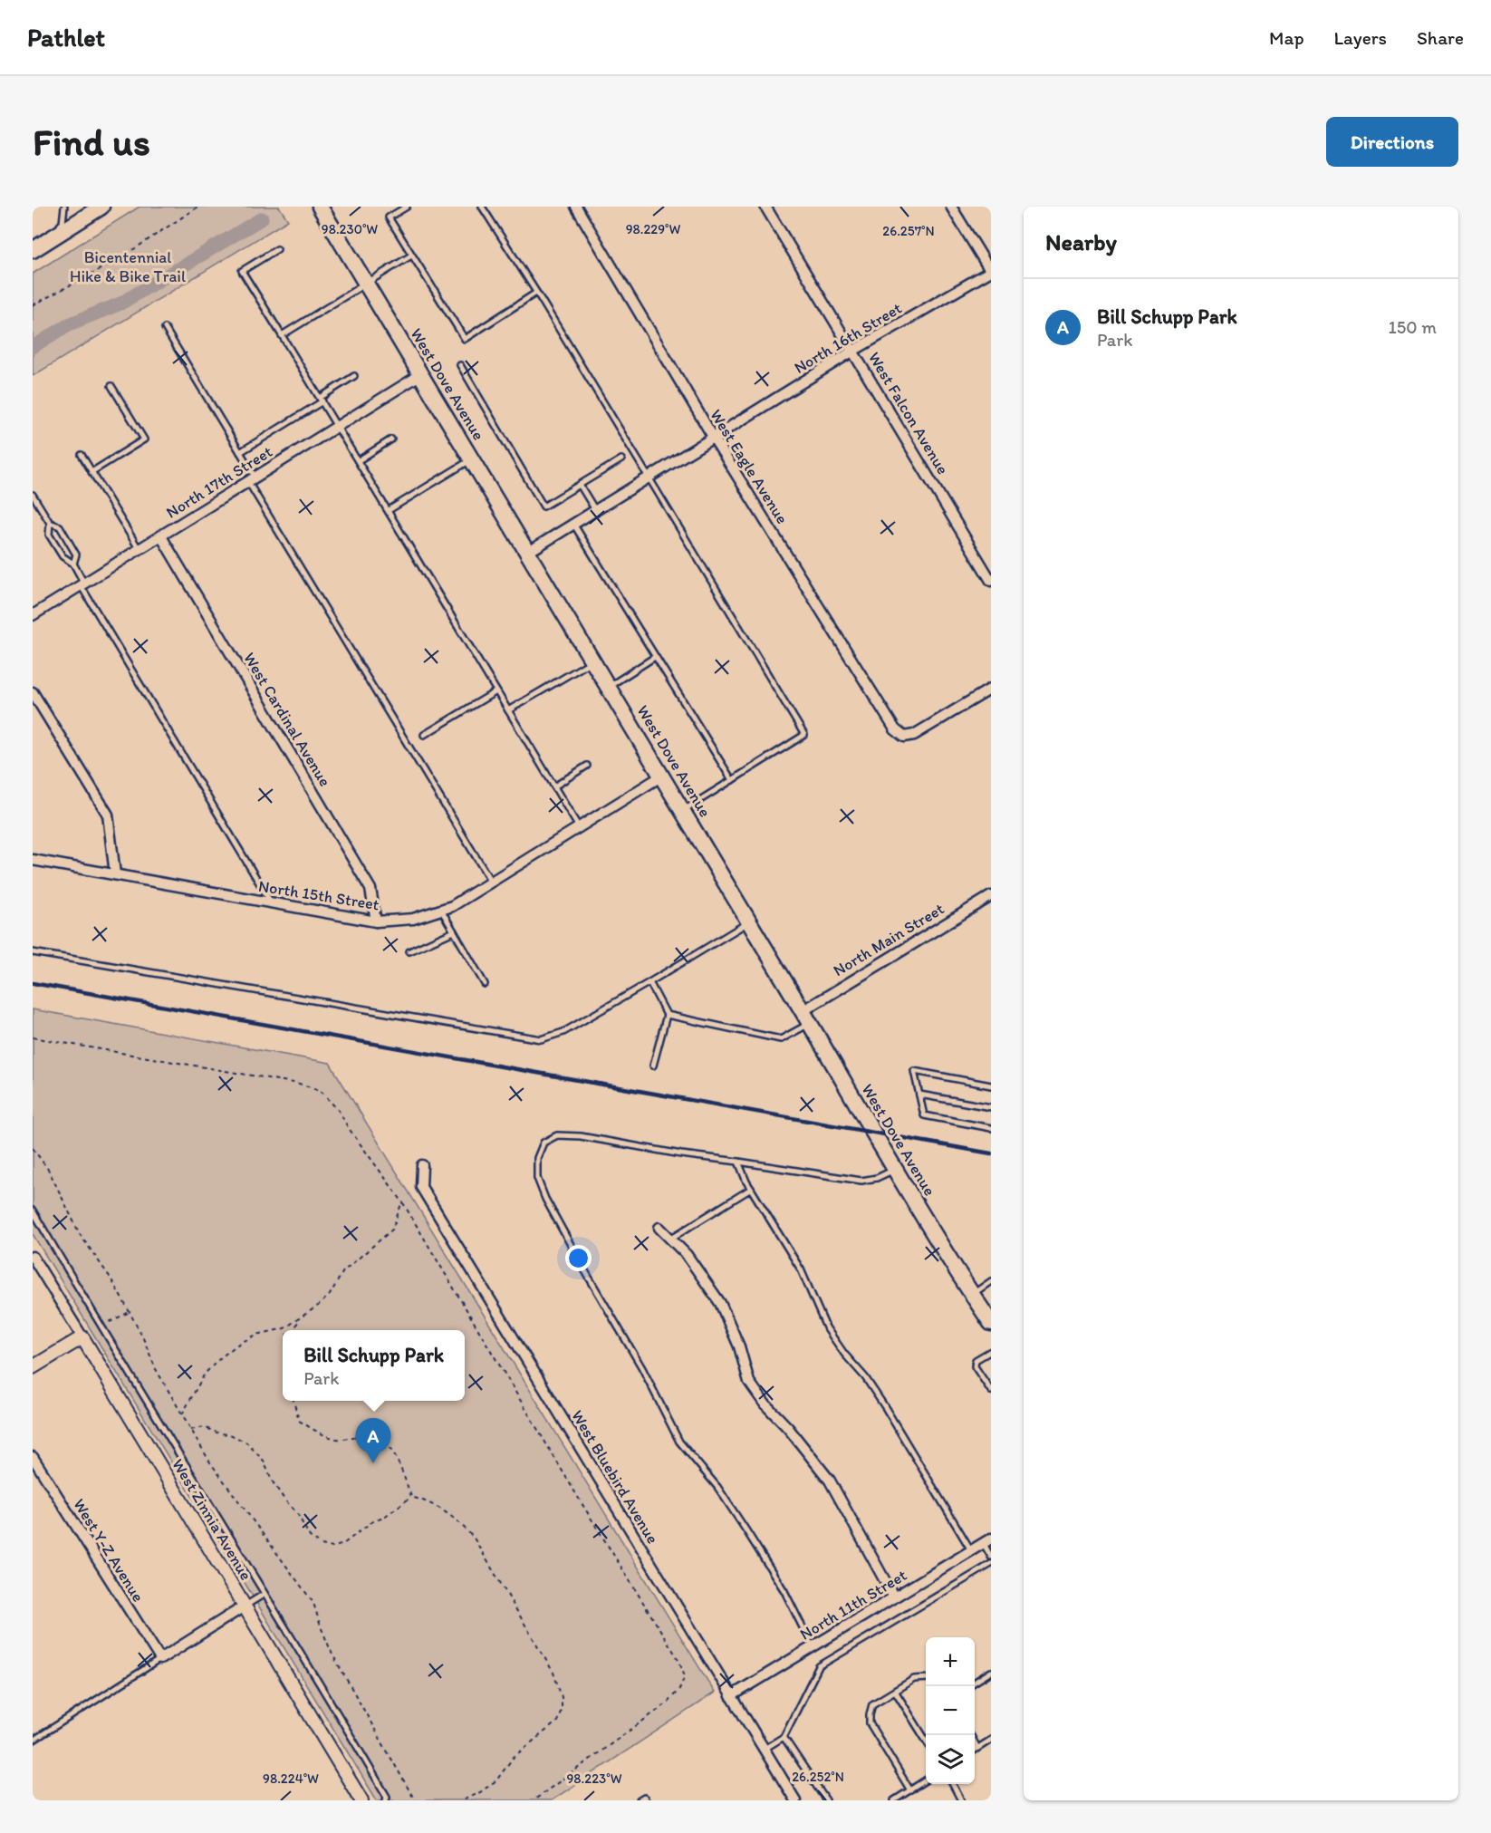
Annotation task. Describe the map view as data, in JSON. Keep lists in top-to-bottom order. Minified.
{"streets":{"main road":["West Dove Avenue"],"street":["North 16th Street","West Falcon Avenue","West Eagle Avenue","North 17th Street","West Cardinal Avenue","North 15th Street","North Main Street","West Bluebird Avenue","West Zinnia Avenue","West Y-Z Avenue","North 11th Street"]},"crossings":[["North 16th Street","West Dove Avenue"],["North 16th Street","West Falcon Avenue"],["North 16th Street","West Eagle Avenue"],["West Dove Avenue","North 17th Street"],["West Dove Avenue","North 15th Street"],["West Dove Avenue","North Main Street"],["North 17th Street","West Cardinal Avenue"],["West Cardinal Avenue","North 15th Street"],["West Bluebird Avenue","North 11th Street"]],"parks":["Bicentennial Hike & Bike Trail"],"page":{"header":"Pathlet","nav":["Map","Layers","Share"],"buttons":"Directions","title":"Find us","heading":"Nearby","list":[{"mark":"A","name":"Bill Schupp Park","note":"Park","value":"150 m"}],"popup":["Bill Schupp Park","Park"],"pins":"A","map_buttons":["+","−"]},"coordinates":["98.230°W","98.229°W","26.257°N","26.252°N","98.224°W","98.223°W"]}
